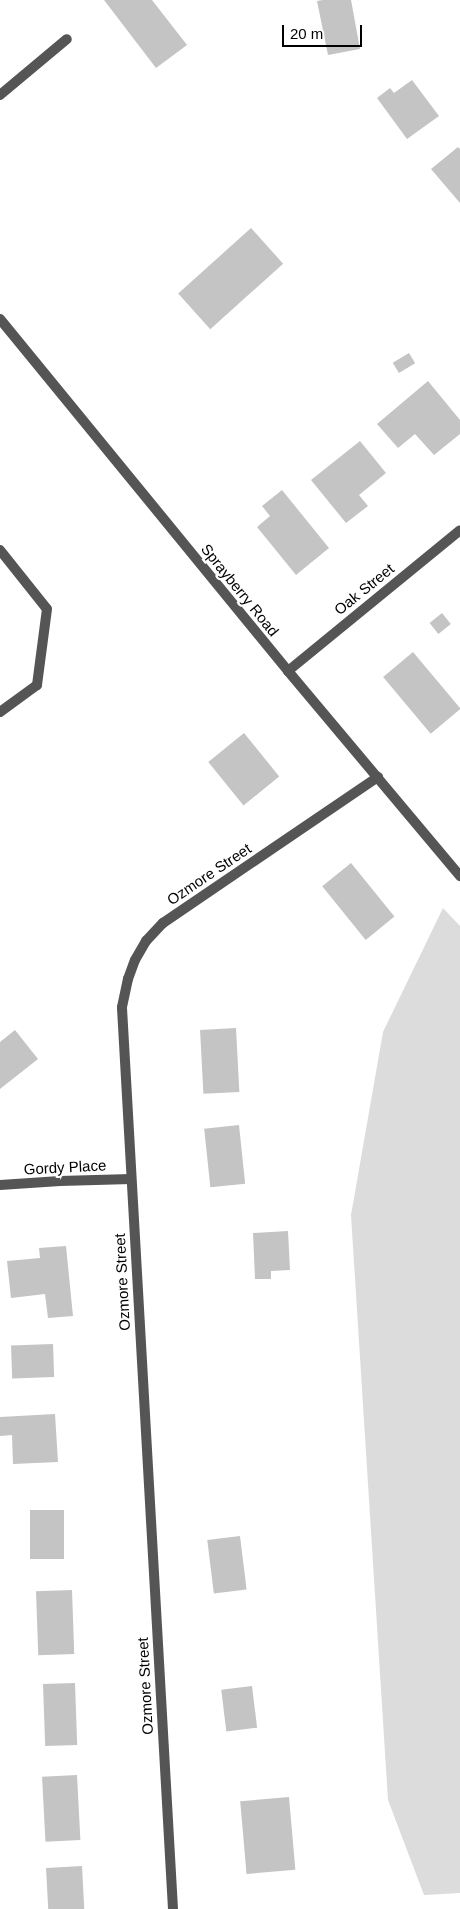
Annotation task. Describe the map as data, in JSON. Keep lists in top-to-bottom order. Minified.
{"streets":{"street":["Oak Street","Sprayberry Road","Ozmore Street","Gordy Place"]},"crossings":[["Oak Street","Sprayberry Road"],["Sprayberry Road","Ozmore Street"],["Ozmore Street","Gordy Place"]],"scale_bar":"20 m"}
